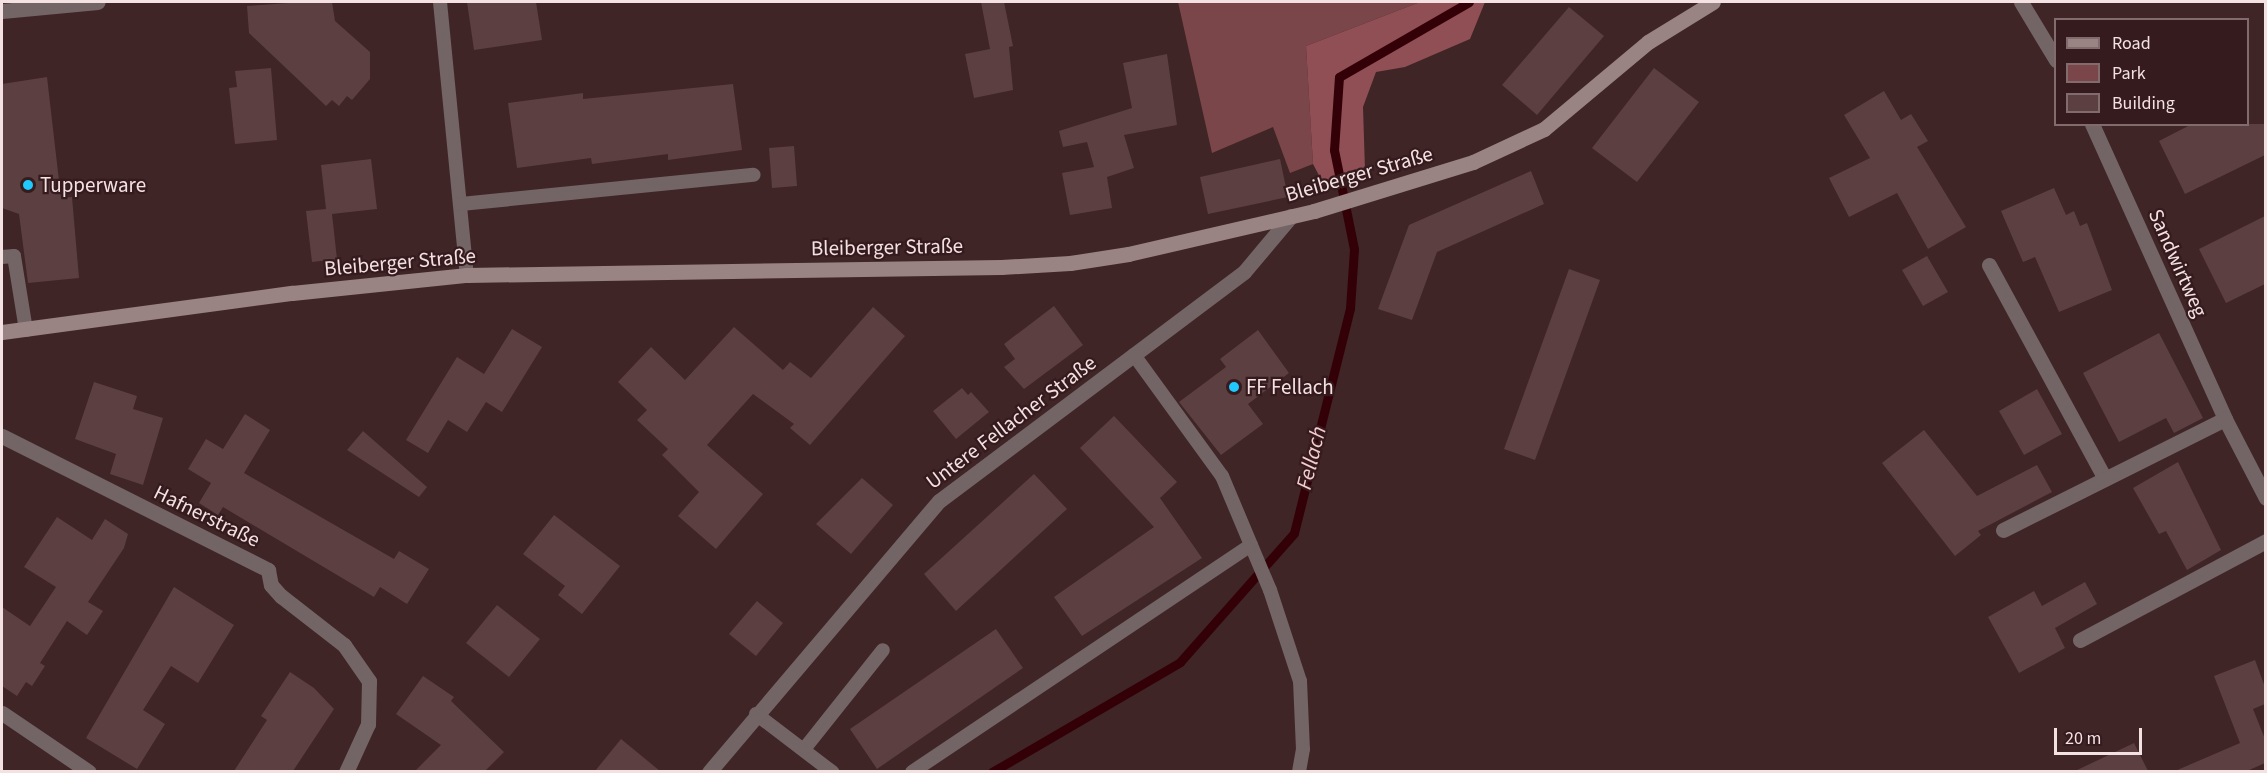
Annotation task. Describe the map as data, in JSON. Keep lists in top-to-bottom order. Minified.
{"streets":{"main road":["Bleiberger Straße"],"street":["Sandwirtweg","Untere Fellacher Straße","Hafnerstraße"]},"crossings":[["Bleiberger Straße","Untere Fellacher Straße"]],"water":["Fellach"],"places":["Tupperware","FF Fellach"],"legend":["Road","Park","Building"],"scale_bar":"20 m"}
